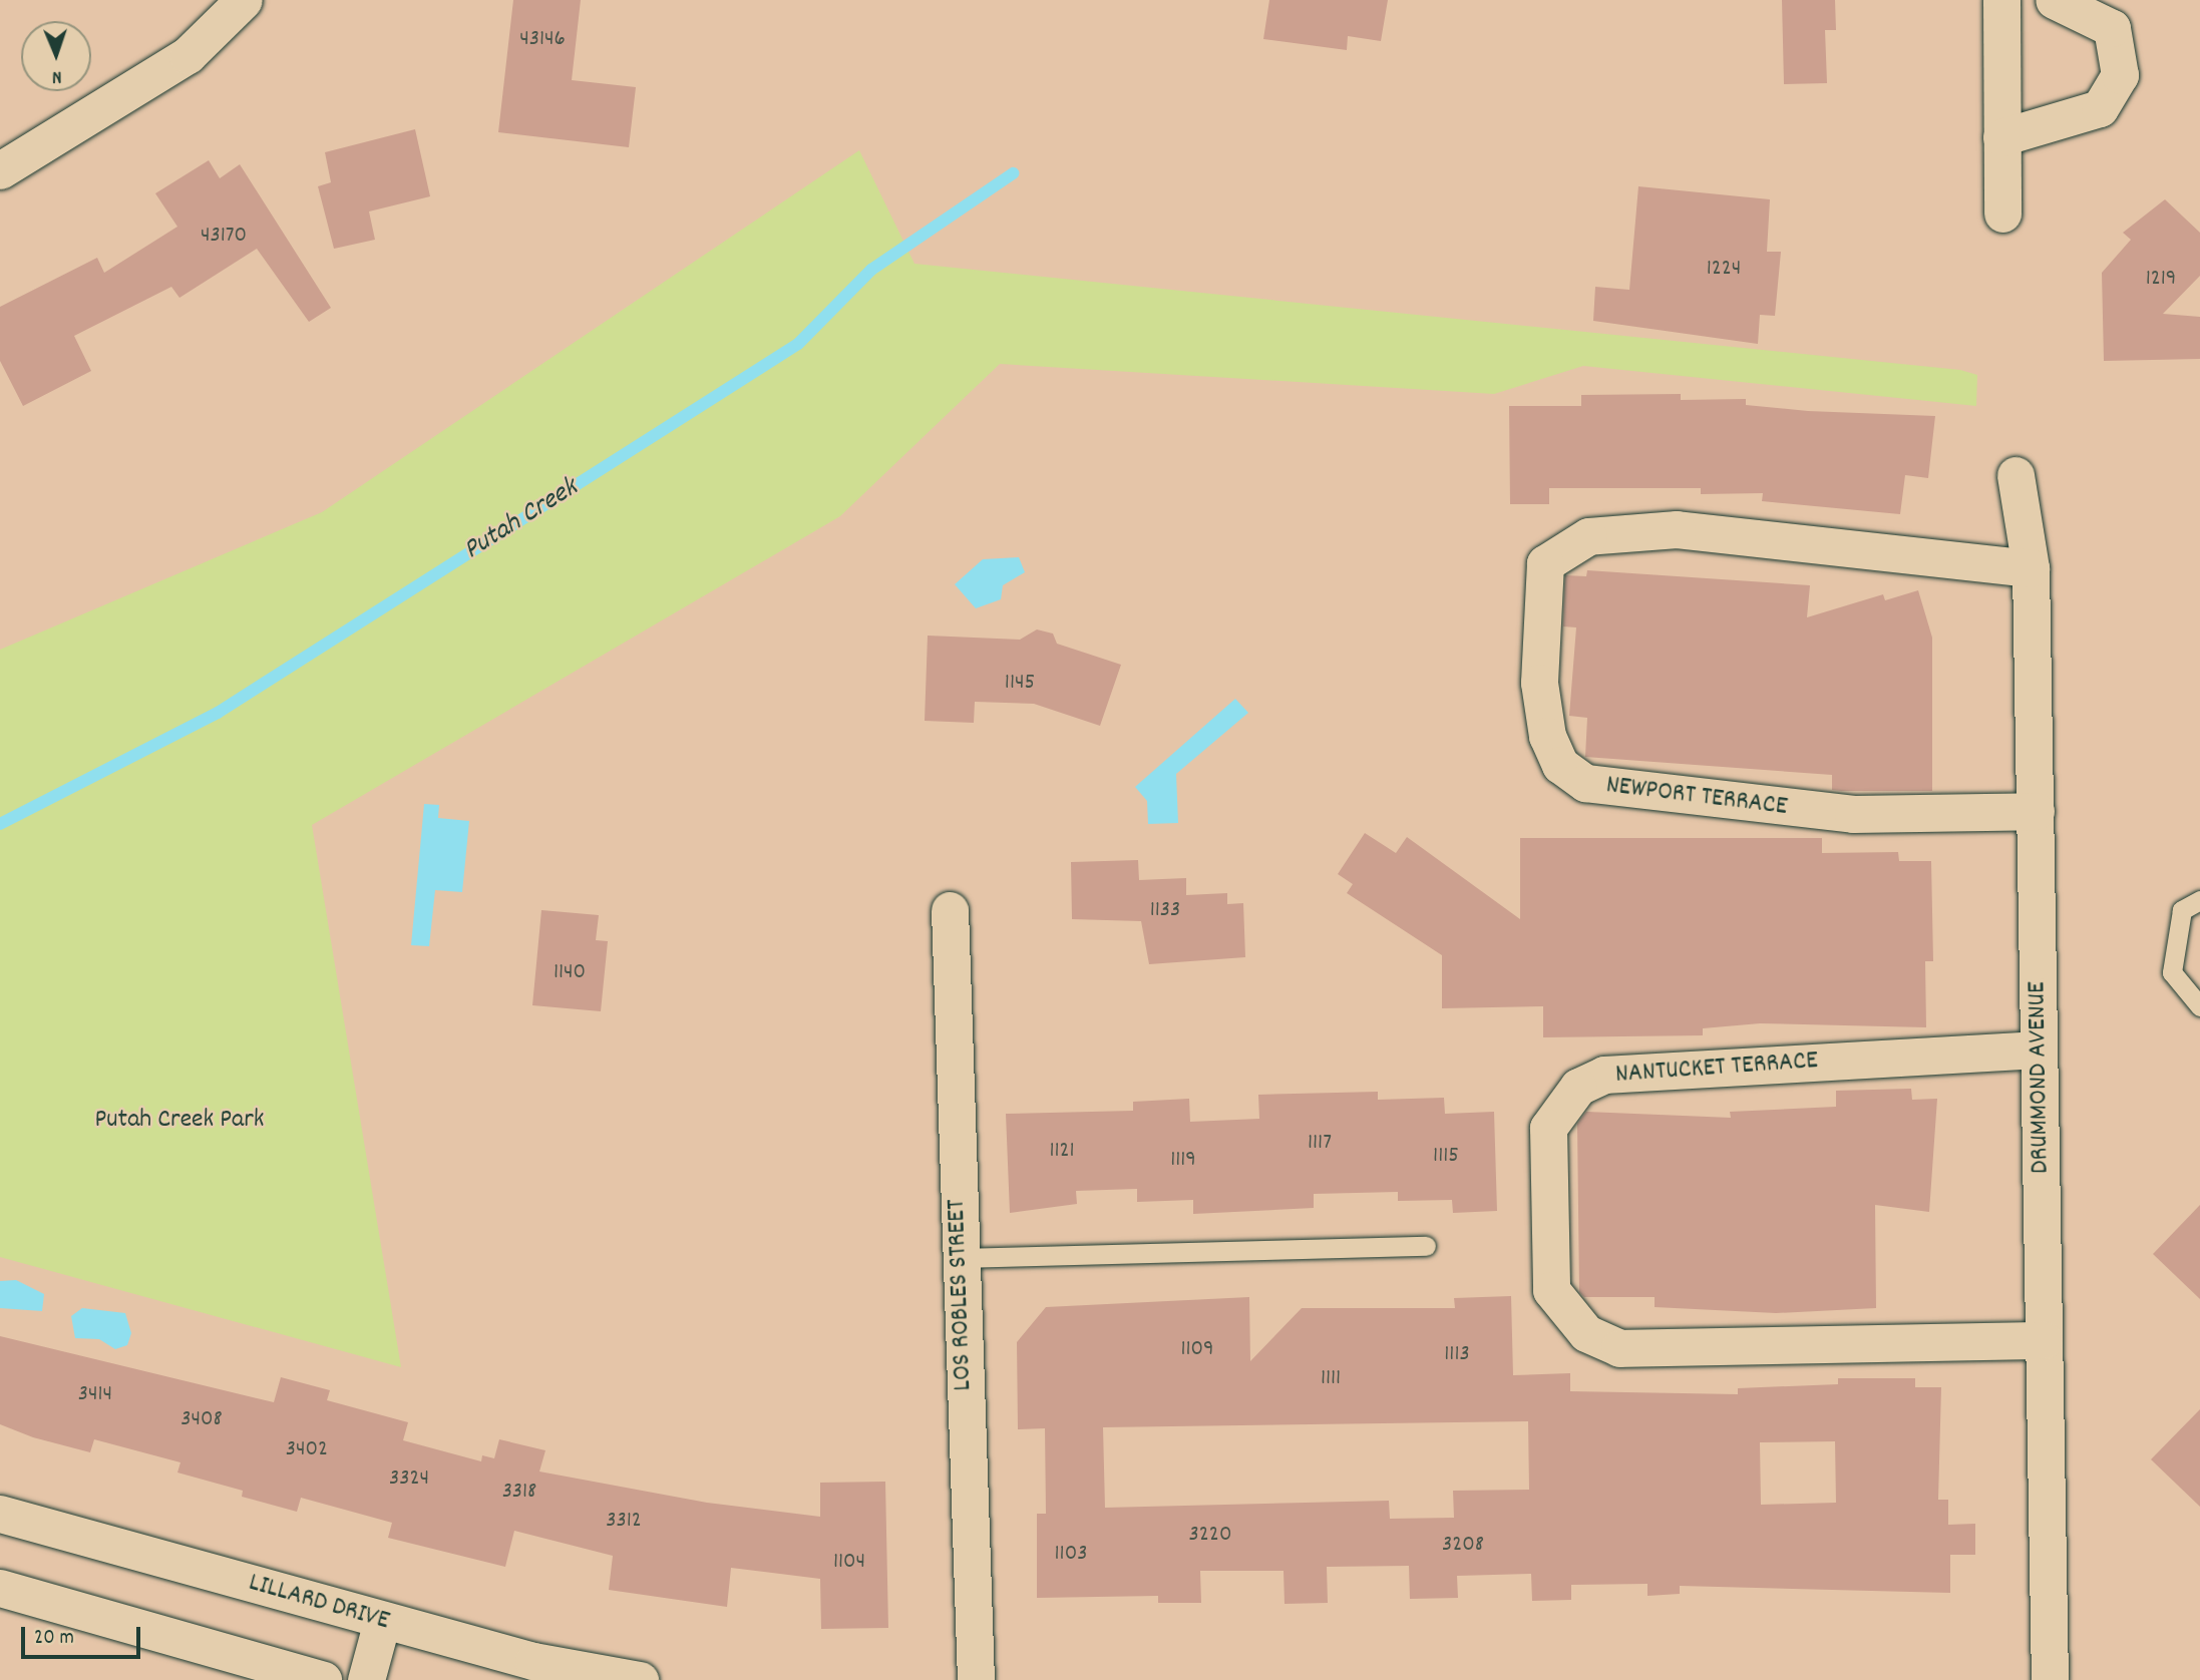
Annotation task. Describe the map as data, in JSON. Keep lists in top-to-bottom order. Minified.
{"streets":{"street":["NEWPORT TERRACE","NANTUCKET TERRACE","DRUMMOND AVENUE","LOS ROBLES STREET","LILLARD DRIVE"]},"crossings":[["NEWPORT TERRACE","DRUMMOND AVENUE"],["NANTUCKET TERRACE","DRUMMOND AVENUE"]],"water":["Putah Creek"],"parks":["Putah Creek Park"],"house_numbers":["43146","43170","1224","1219","1145","1133","1140","1117","1121","1115","1119","1109","1113","1111","3414","3408","3402","3324","3318","3312","3220","3208","1103","1104"],"scale_bar":"20 m","north":"bottom"}
